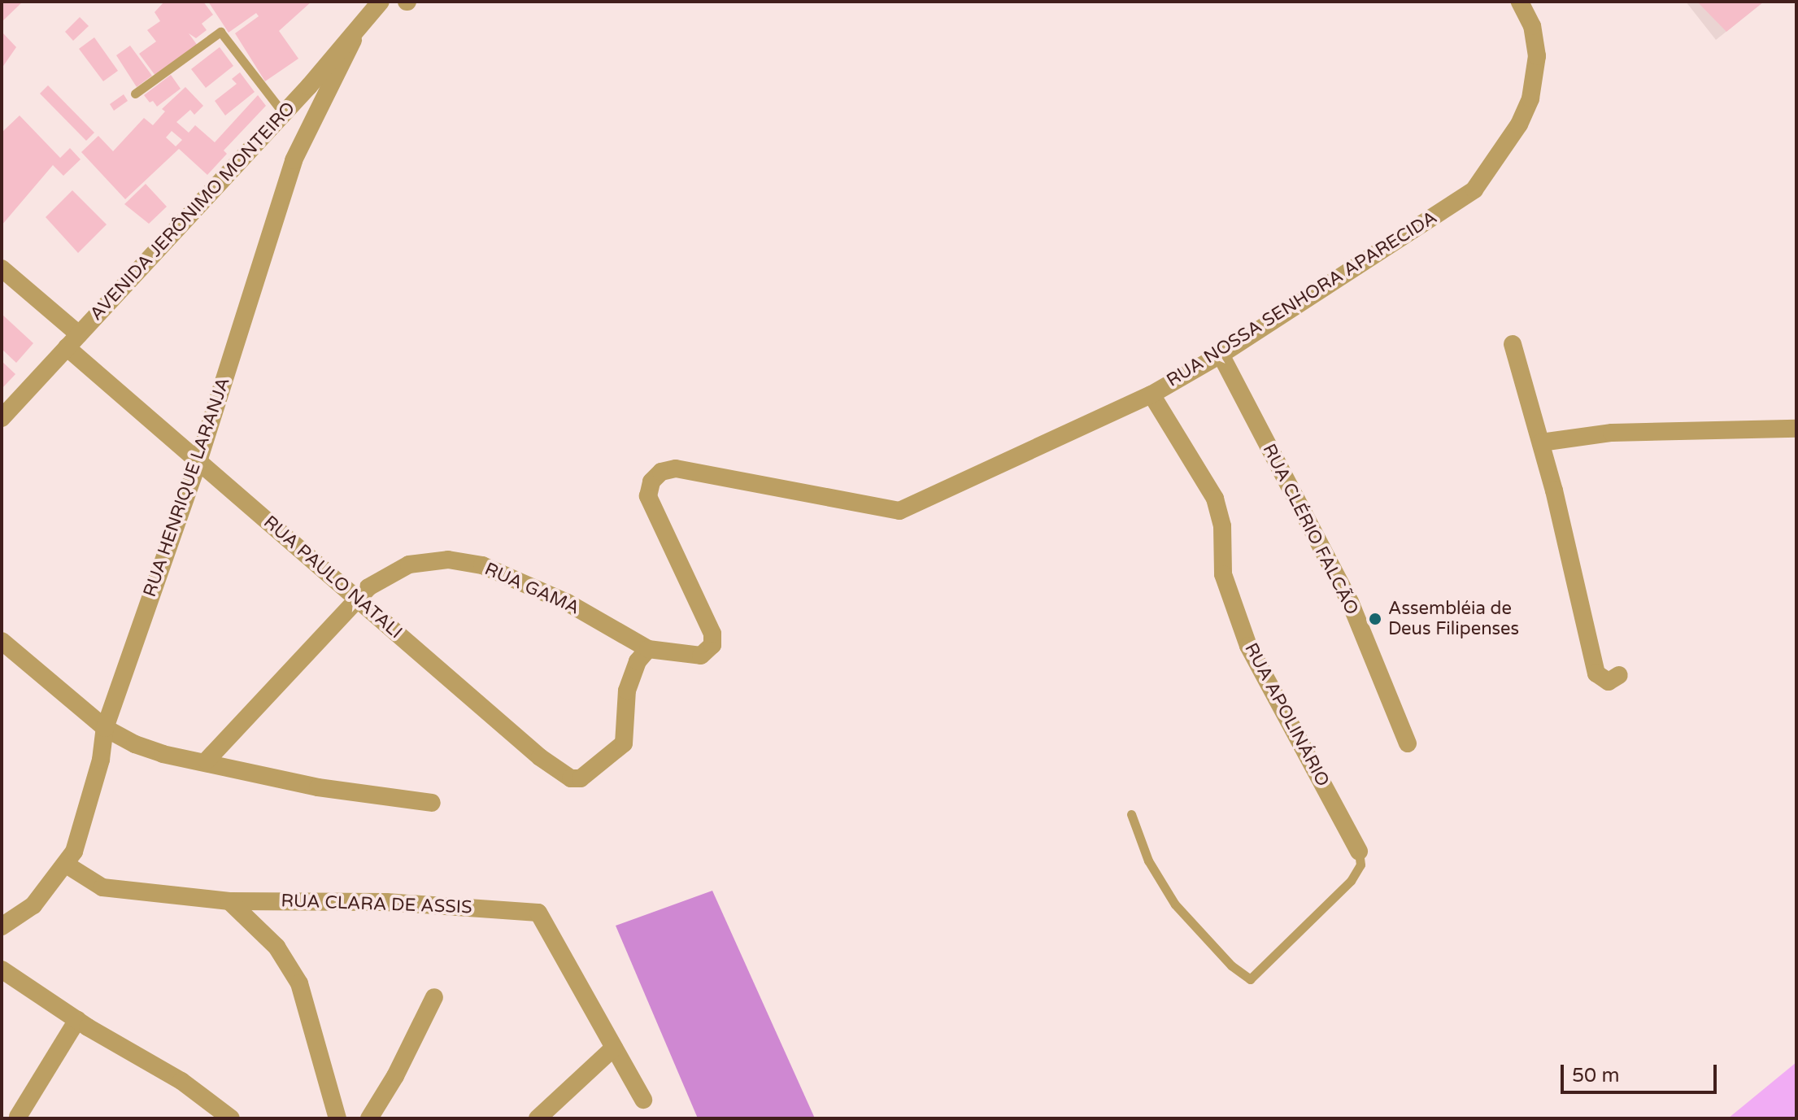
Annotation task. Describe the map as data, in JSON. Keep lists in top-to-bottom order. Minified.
{"streets":{"street":["AVENIDA JERÔNIMO MONTEIRO","RUA NOSSA SENHORA APARECIDA","RUA HENRIQUE LARANJA","RUA CLÉRIO FALCÃO","RUA PAULO NATALI","RUA GAMA","RUA APOLINÁRIO","RUA CLARA DE ASSIS"]},"crossings":[["AVENIDA JERÔNIMO MONTEIRO","RUA HENRIQUE LARANJA"],["AVENIDA JERÔNIMO MONTEIRO","RUA PAULO NATALI"],["RUA NOSSA SENHORA APARECIDA","RUA CLÉRIO FALCÃO"],["RUA NOSSA SENHORA APARECIDA","RUA PAULO NATALI"],["RUA NOSSA SENHORA APARECIDA","RUA GAMA"],["RUA NOSSA SENHORA APARECIDA","RUA APOLINÁRIO"],["RUA HENRIQUE LARANJA","RUA PAULO NATALI"],["RUA HENRIQUE LARANJA","RUA CLARA DE ASSIS"],["RUA PAULO NATALI","RUA GAMA"]],"places":["Assembléia de Deus Filipenses"],"scale_bar":"50 m"}
